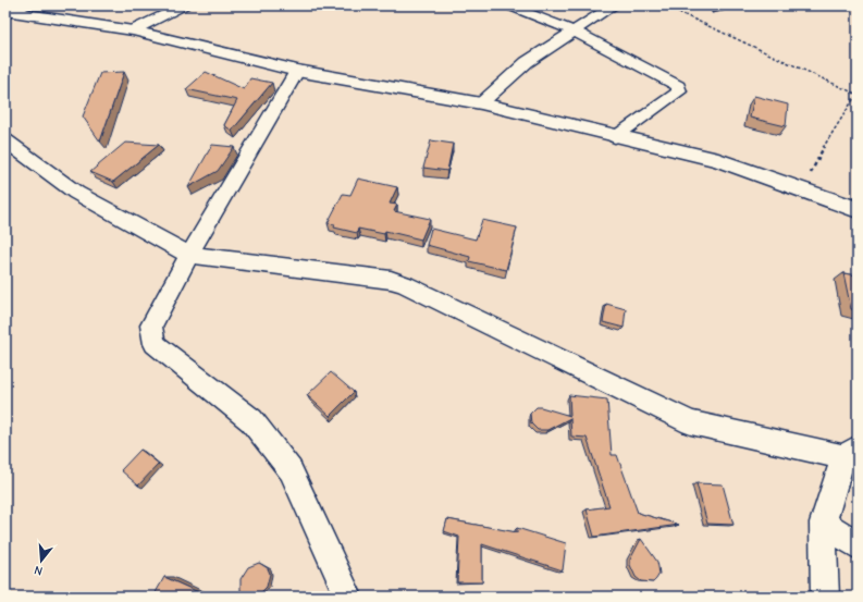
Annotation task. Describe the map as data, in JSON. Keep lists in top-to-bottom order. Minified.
{"north":"bottom"}
